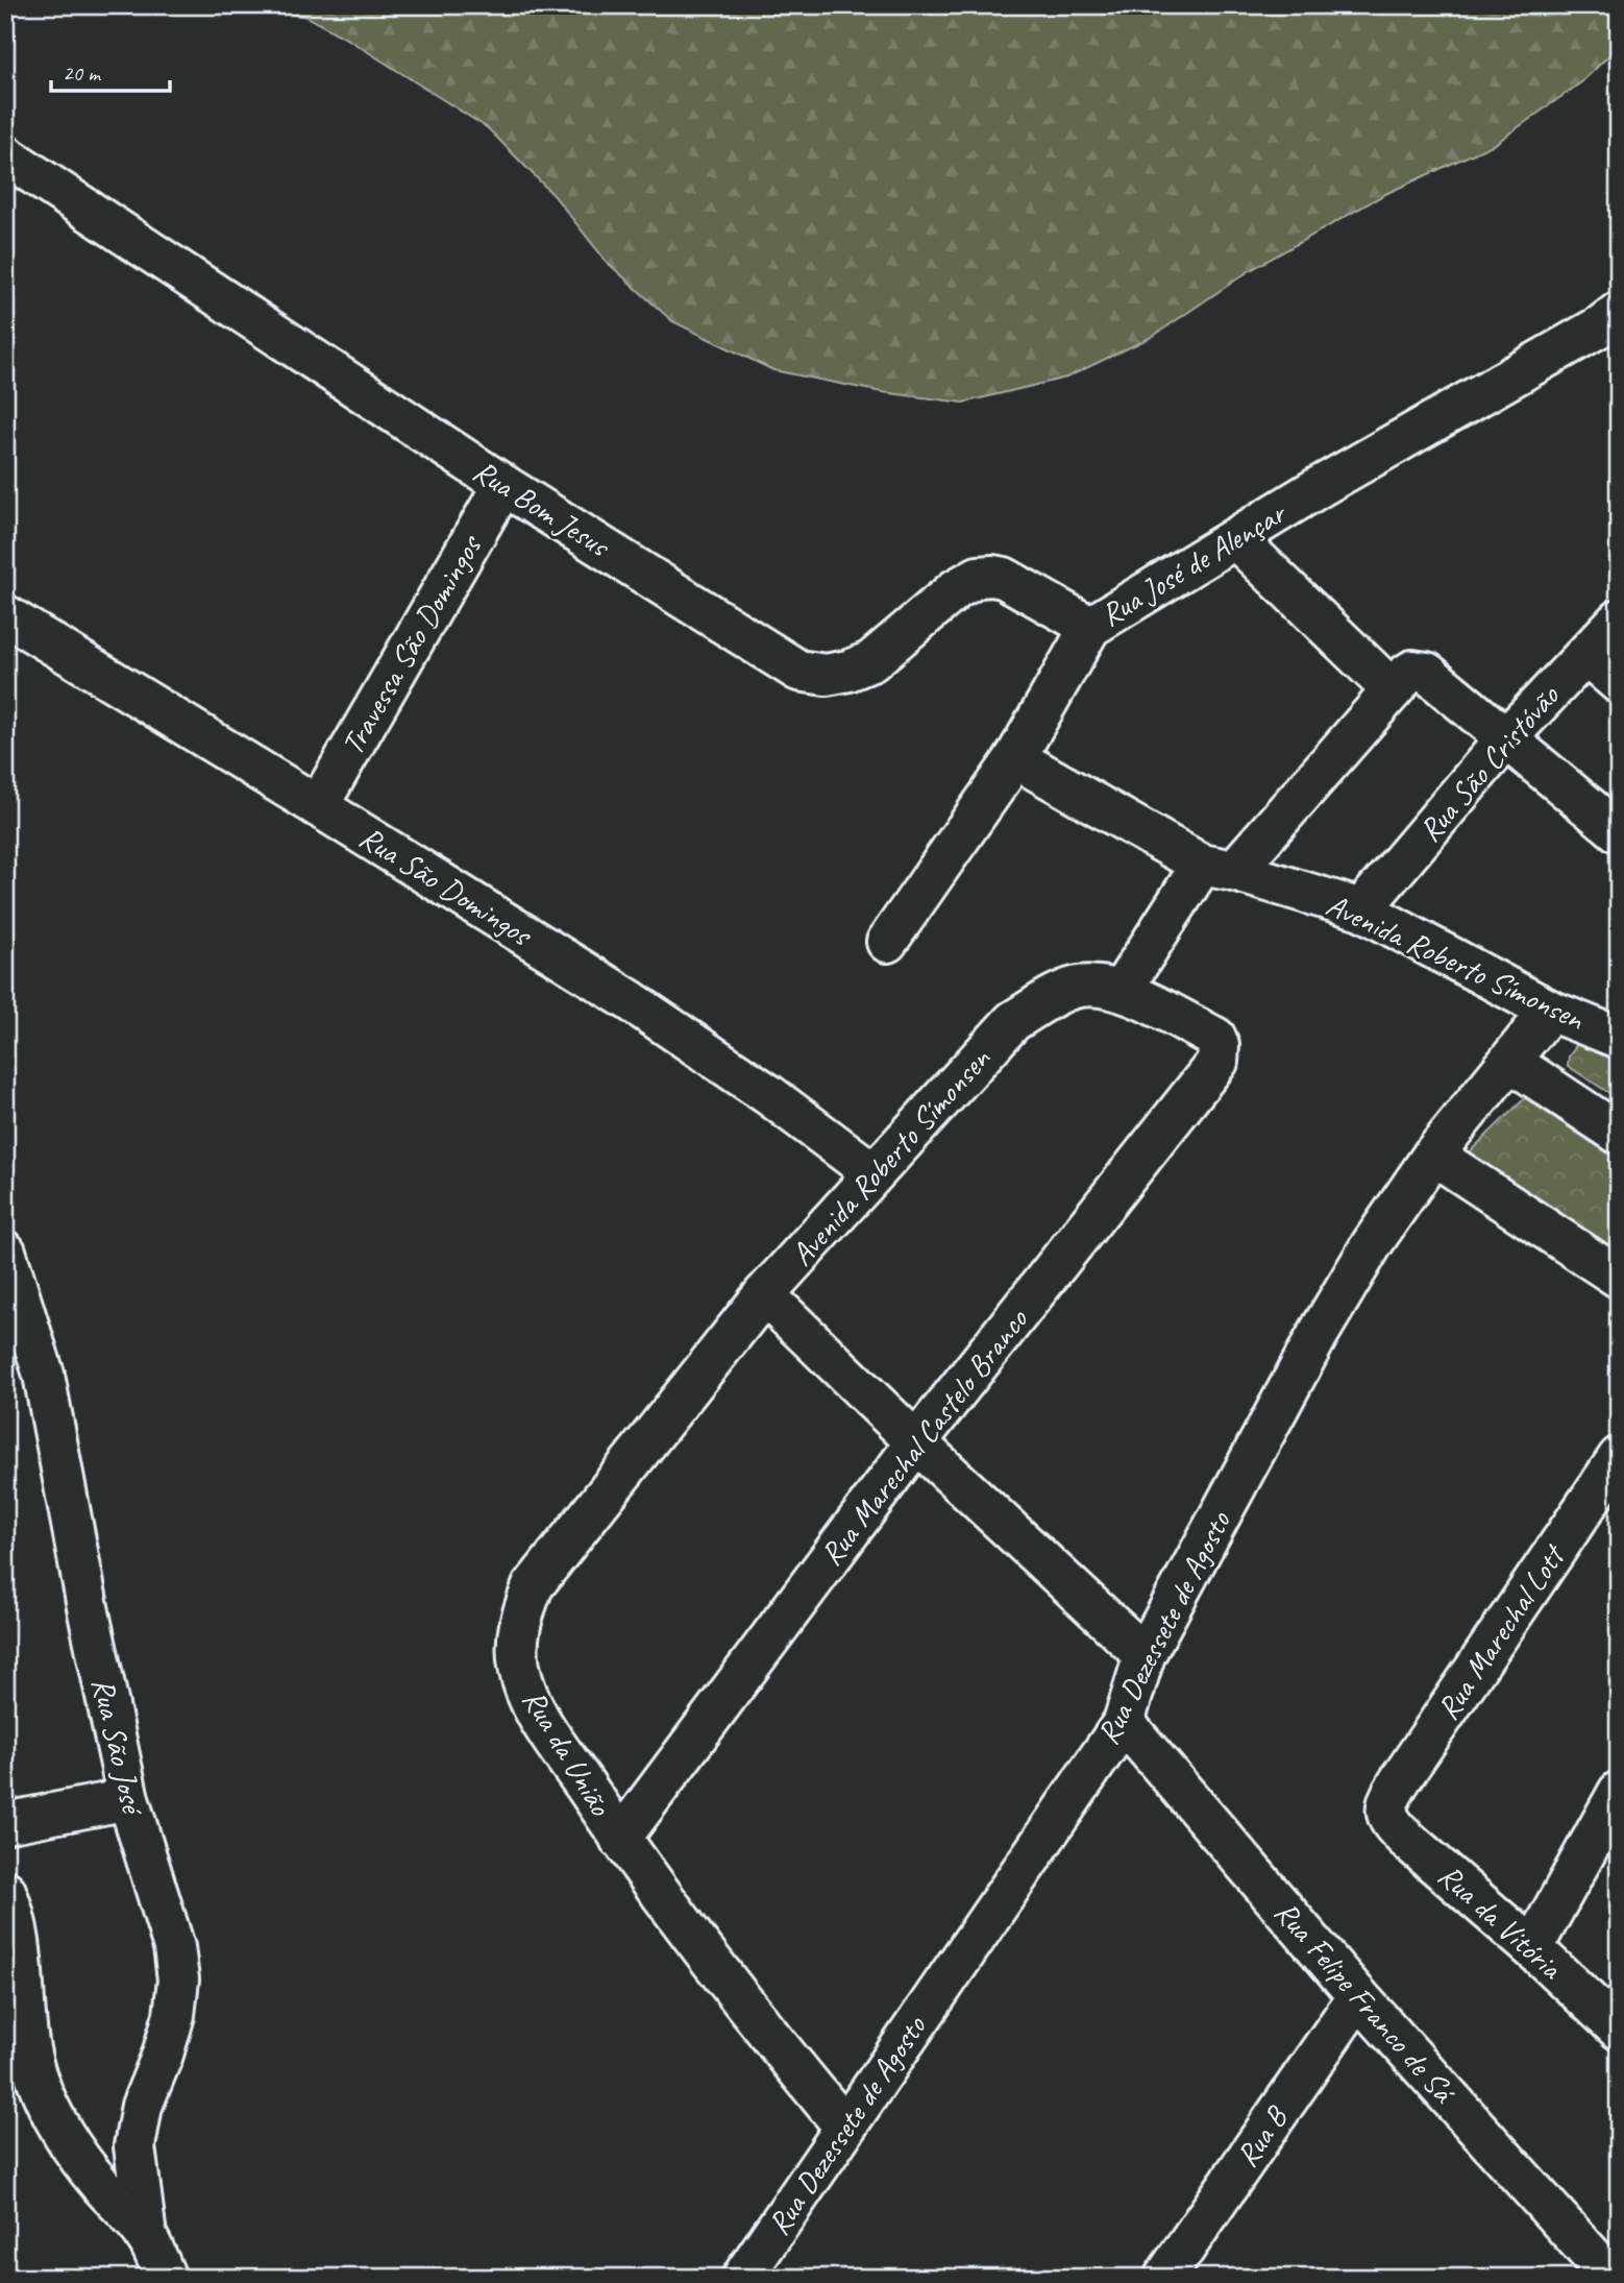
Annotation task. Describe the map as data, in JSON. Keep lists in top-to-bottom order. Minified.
{"streets":{"street":["Rua Bom Jesus","Rua José de Alençar","Travessa São Domingos","Rua São Cristóvão","Rua São Domingos","Avenida Roberto Símonsen","Rua Marechal Castelo Branco","Rua Dezessete de Agosto","Rua Marechal Lott","Rua São José","Rua da União","Rua da Vitória","Rua Felipe Franco de Sá","Rua B"]},"crossings":[["Rua Bom Jesus","Rua José de Alençar"],["Rua Bom Jesus","Travessa São Domingos"],["Rua José de Alençar","Avenida Roberto Símonsen"],["Travessa São Domingos","Rua São Domingos"],["Rua São Cristóvão","Avenida Roberto Símonsen"],["Rua São Domingos","Avenida Roberto Símonsen"],["Avenida Roberto Símonsen","Rua Marechal Castelo Branco"],["Avenida Roberto Símonsen","Rua Dezessete de Agosto"],["Avenida Roberto Símonsen","Rua da União"],["Rua Marechal Castelo Branco","Rua da União"],["Rua Dezessete de Agosto","Rua da União"],["Rua Dezessete de Agosto","Rua Felipe Franco de Sá"],["Rua Marechal Lott","Rua da Vitória"],["Rua Felipe Franco de Sá","Rua B"]],"scale_bar":"20 m"}
